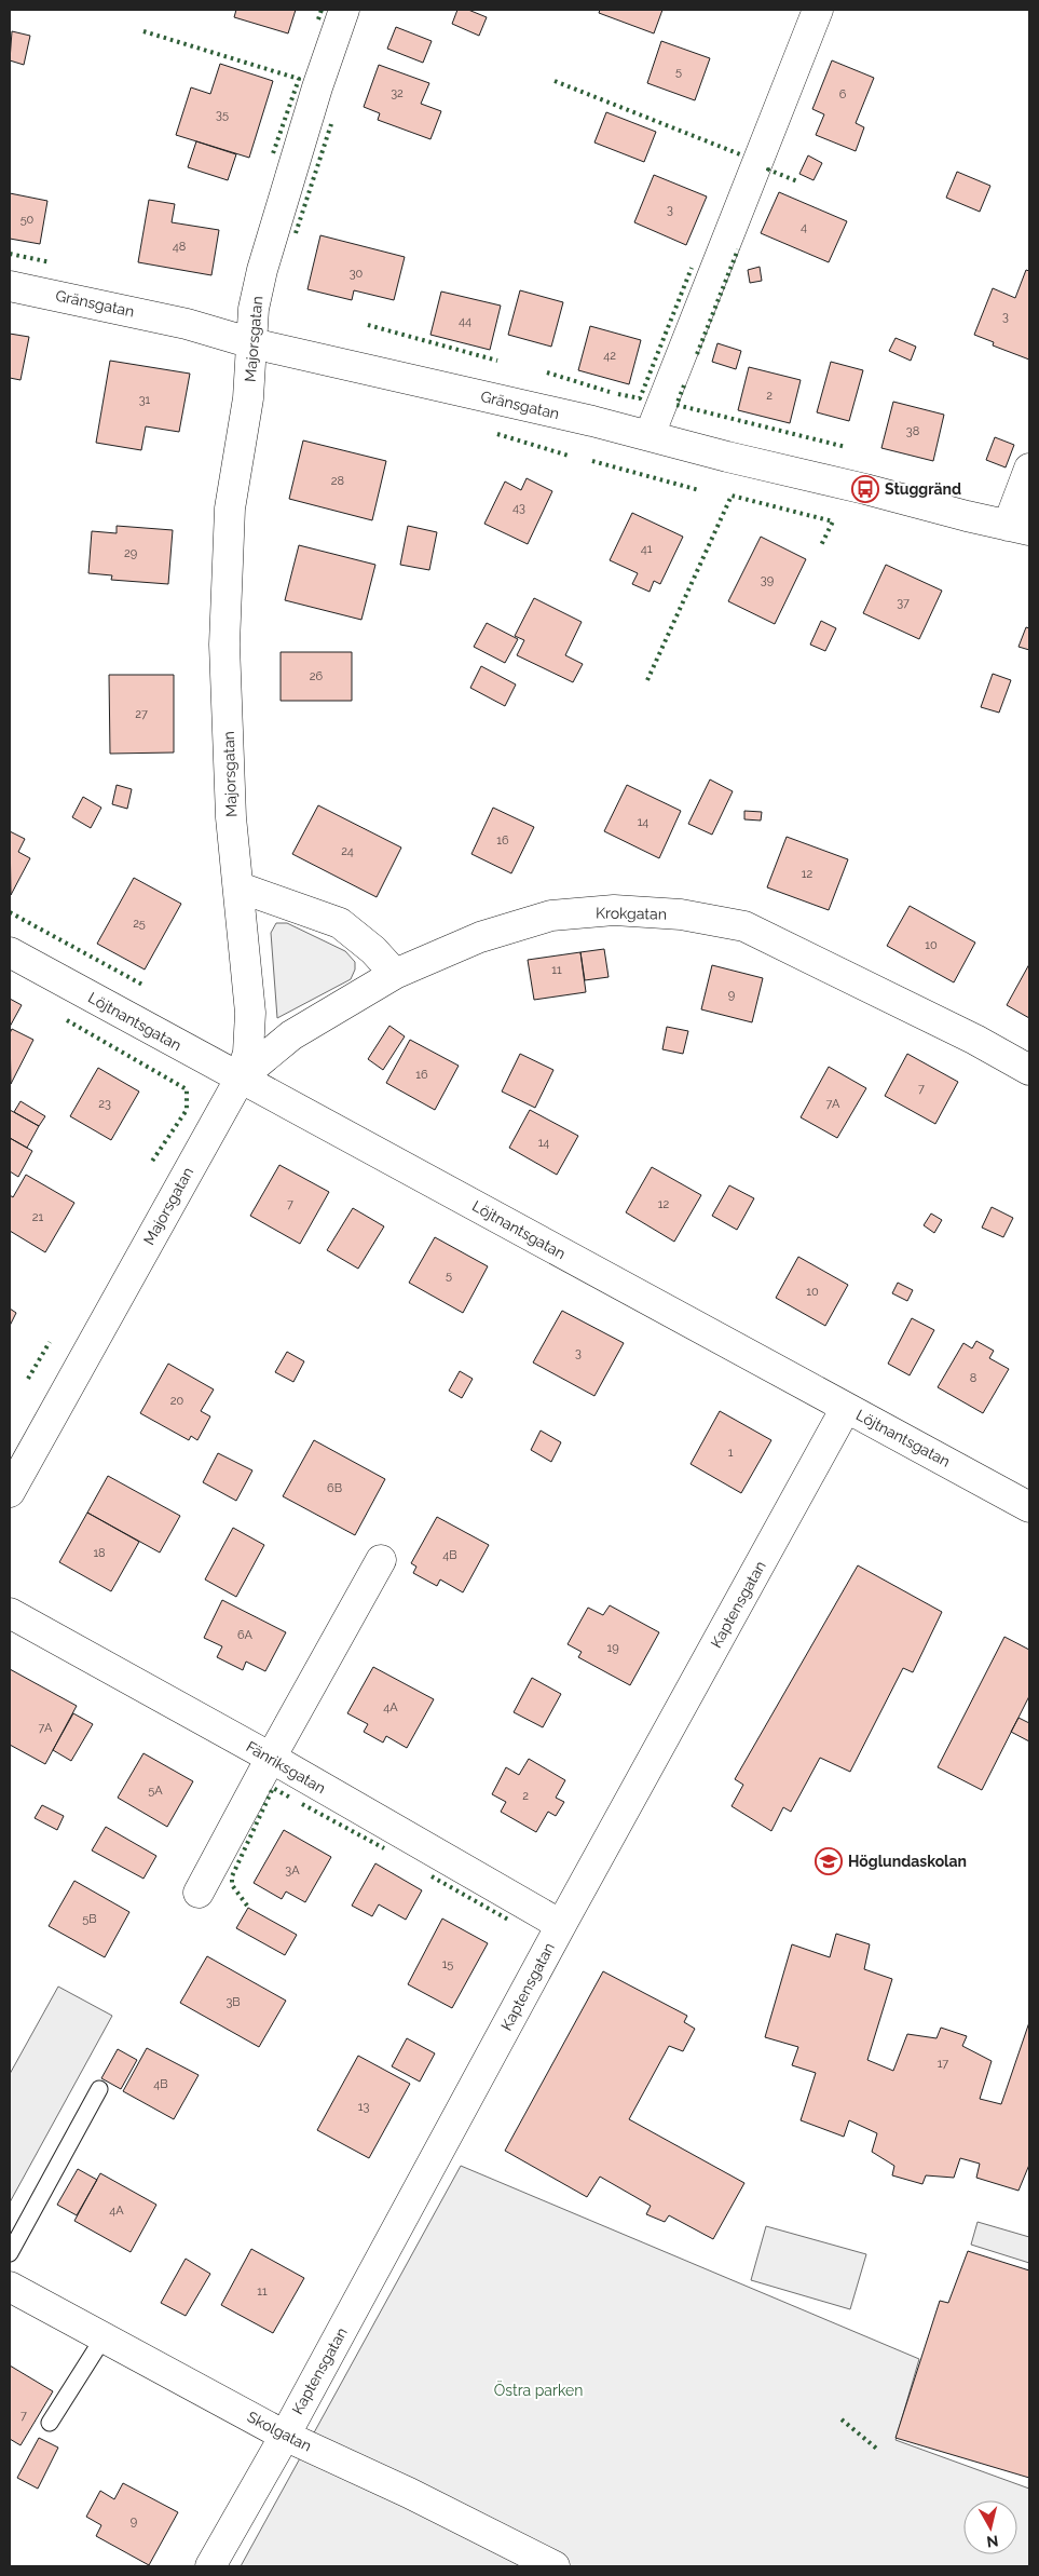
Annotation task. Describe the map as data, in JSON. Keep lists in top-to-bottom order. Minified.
{"streets":{"street":["Gränsgatan","Majorsgatan","Krokgatan","Löjtnantsgatan","Kaptensgatan","Fänriksgatan","Skolgatan"]},"crossings":[["Gränsgatan","Majorsgatan"],["Majorsgatan","Krokgatan"],["Majorsgatan","Löjtnantsgatan"],["Krokgatan","Löjtnantsgatan"],["Löjtnantsgatan","Kaptensgatan"],["Kaptensgatan","Fänriksgatan"],["Kaptensgatan","Skolgatan"]],"parks":["Östra parken"],"places":{"bus stop":["Stuggränd"],"school or university":["Höglundaskolan"]},"house_numbers":["5","32","6","35","3","50","4","48","30","3","44","42","2","31","38","28","43","41","29","39","37","26","27","14","16","24","12","25","10","11","9","16","7","23","7A","14","7","12","21","5","10","3","8","20","1","6B","18","4B","6A","19","4A","7A","5A","2","3A","5B","15","3B","17","4B","13","4A","11","7","9"],"north":"bottom"}
